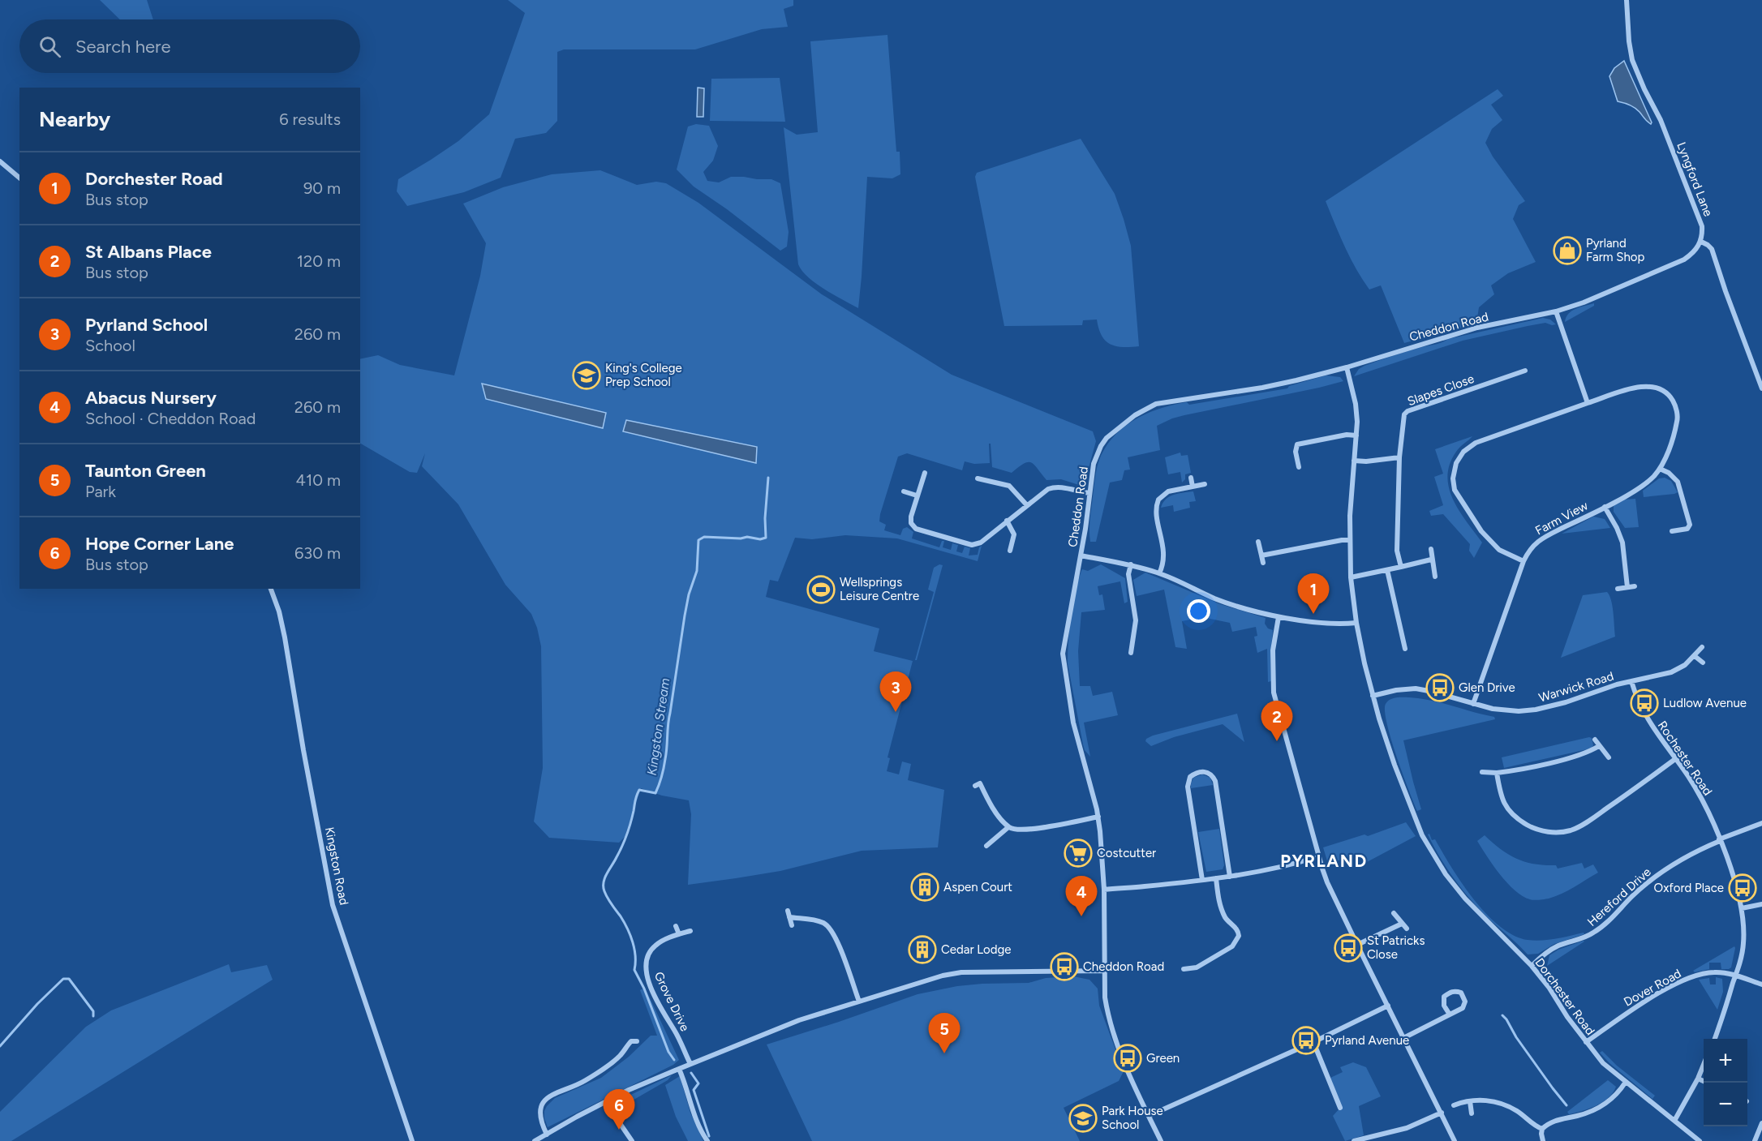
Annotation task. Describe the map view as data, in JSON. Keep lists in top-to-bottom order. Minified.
{"streets":{"street":["Lyngford Lane","Cheddon Road","Slapes Close","Farm View","Warwick Road","Rochester Road","Kingston Road","Hereford Drive","Dover Road","Dorchester Road","Grove Drive"]},"crossings":[["Lyngford Lane","Cheddon Road"],["Cheddon Road","Dorchester Road"],["Warwick Road","Rochester Road"],["Warwick Road","Dorchester Road"],["Rochester Road","Hereford Drive"],["Rochester Road","Dover Road"],["Hereford Drive","Dorchester Road"],["Dover Road","Dorchester Road"]],"districts":["PYRLAND"],"water":["Kingston Stream"],"places":{"shop":["Pyrland Farm Shop"],"school or university":["King's College Prep School","Park House School"],"sports":["Wellsprings Leisure Centre"],"bus stop":["Glen Drive","Ludlow Avenue","Oxford Place","St Patricks Close","Cheddon Road","Pyrland Avenue","Green"],"supermarket":["Costcutter"],"building":["Aspen Court","Cedar Lodge"]},"page":{"search":"Search here","heading":["Nearby","6 results"],"list":[{"mark":"1","name":"Dorchester Road","note":"Bus stop","value":"90 m"},{"mark":"2","name":"St Albans Place","note":"Bus stop","value":"120 m"},{"mark":"3","name":"Pyrland School","note":"School","value":"260 m"},{"mark":"4","name":"Abacus Nursery","note":"School · Cheddon Road","value":"260 m"},{"mark":"5","name":"Taunton Green","note":"Park","value":"410 m"},{"mark":"6","name":"Hope Corner Lane","note":"Bus stop","value":"630 m"}],"pins":["1","3","2","4","5","6"],"map_buttons":["+","−"]}}
